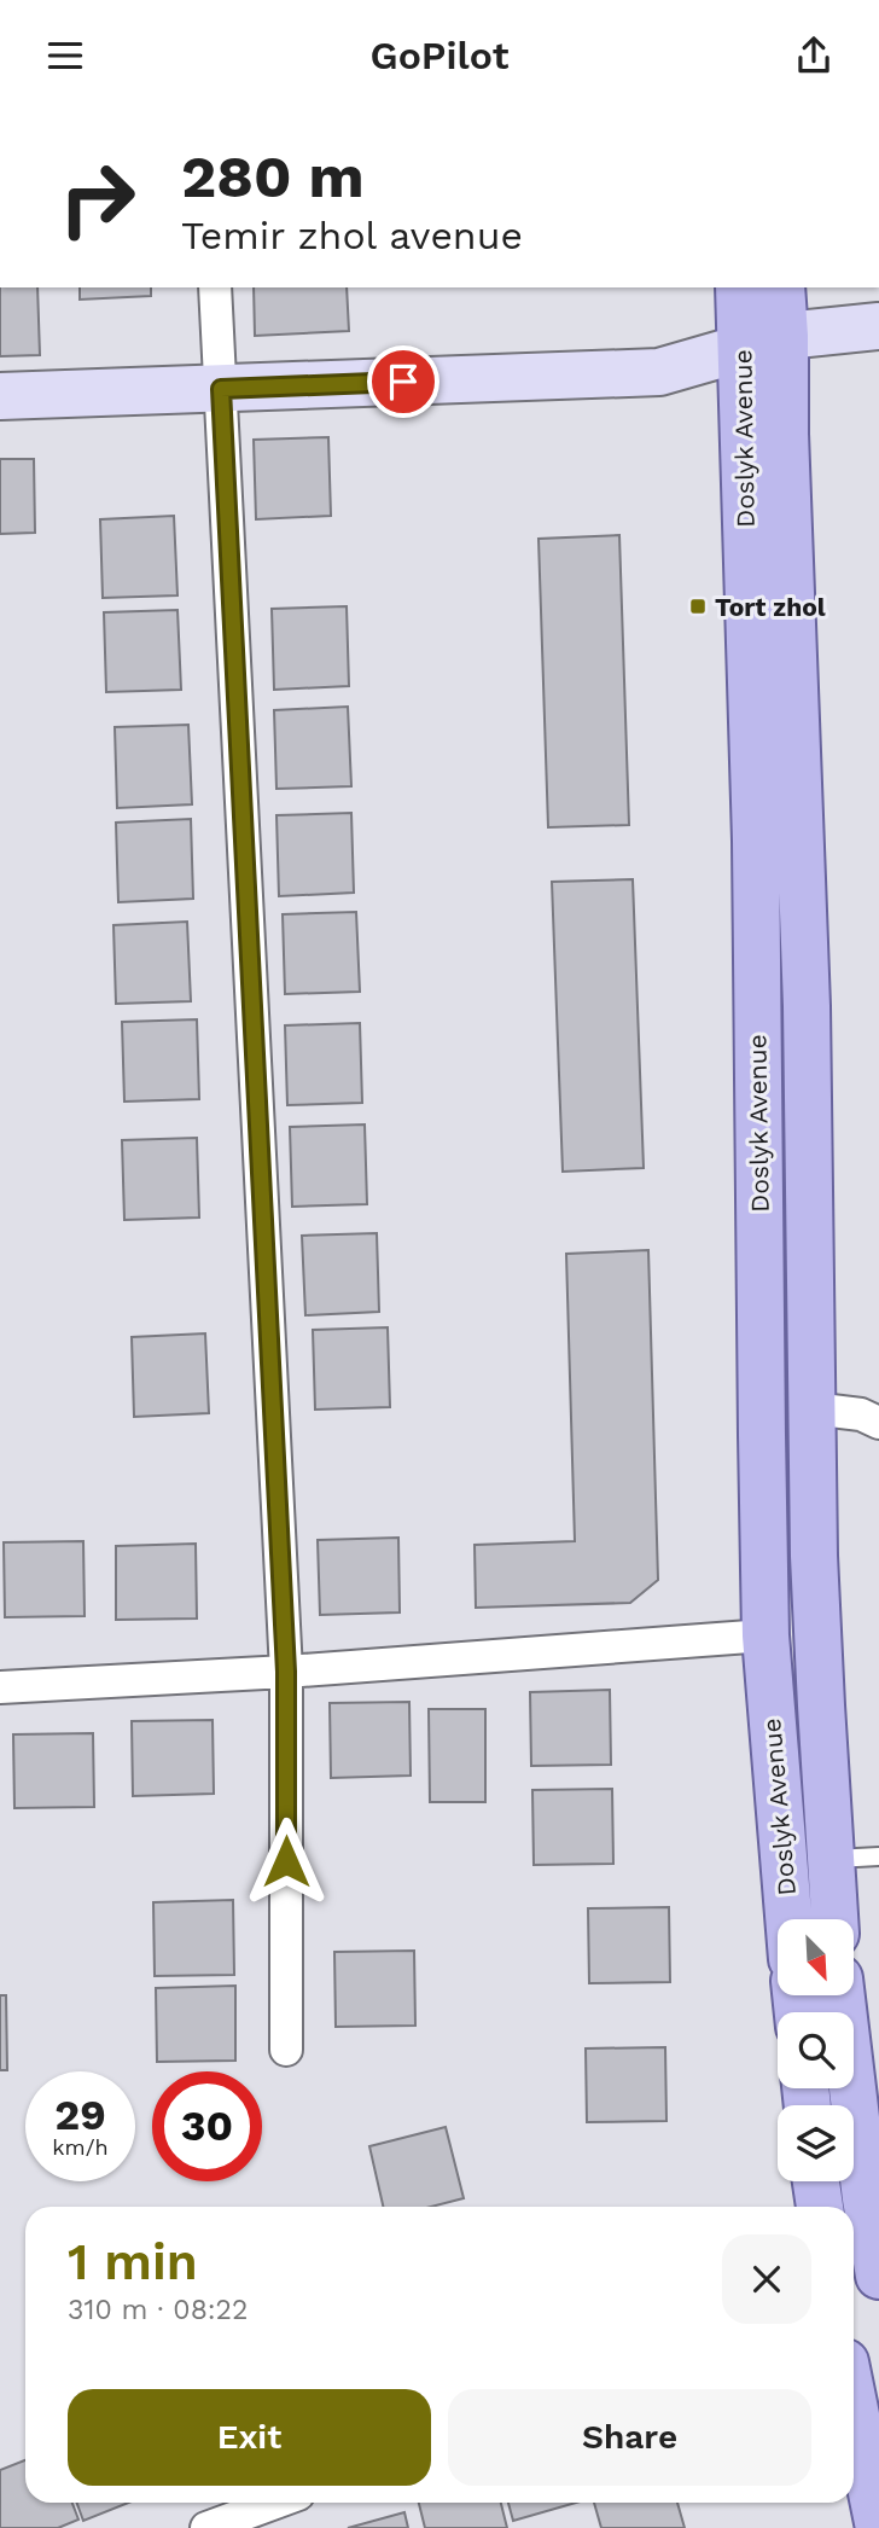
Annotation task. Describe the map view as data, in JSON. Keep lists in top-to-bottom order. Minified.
{"streets":{"main road":["Doslyk Avenue"]},"places":{"transit":["Tort zhol"]},"north":"bottom right","page":{"header":"GoPilot","turn":["280 m","Temir zhol avenue"],"speed":"29 km/h","limit":"30","heading":["1 min","310 m · 08:22"],"buttons":["Exit","Share"]}}
